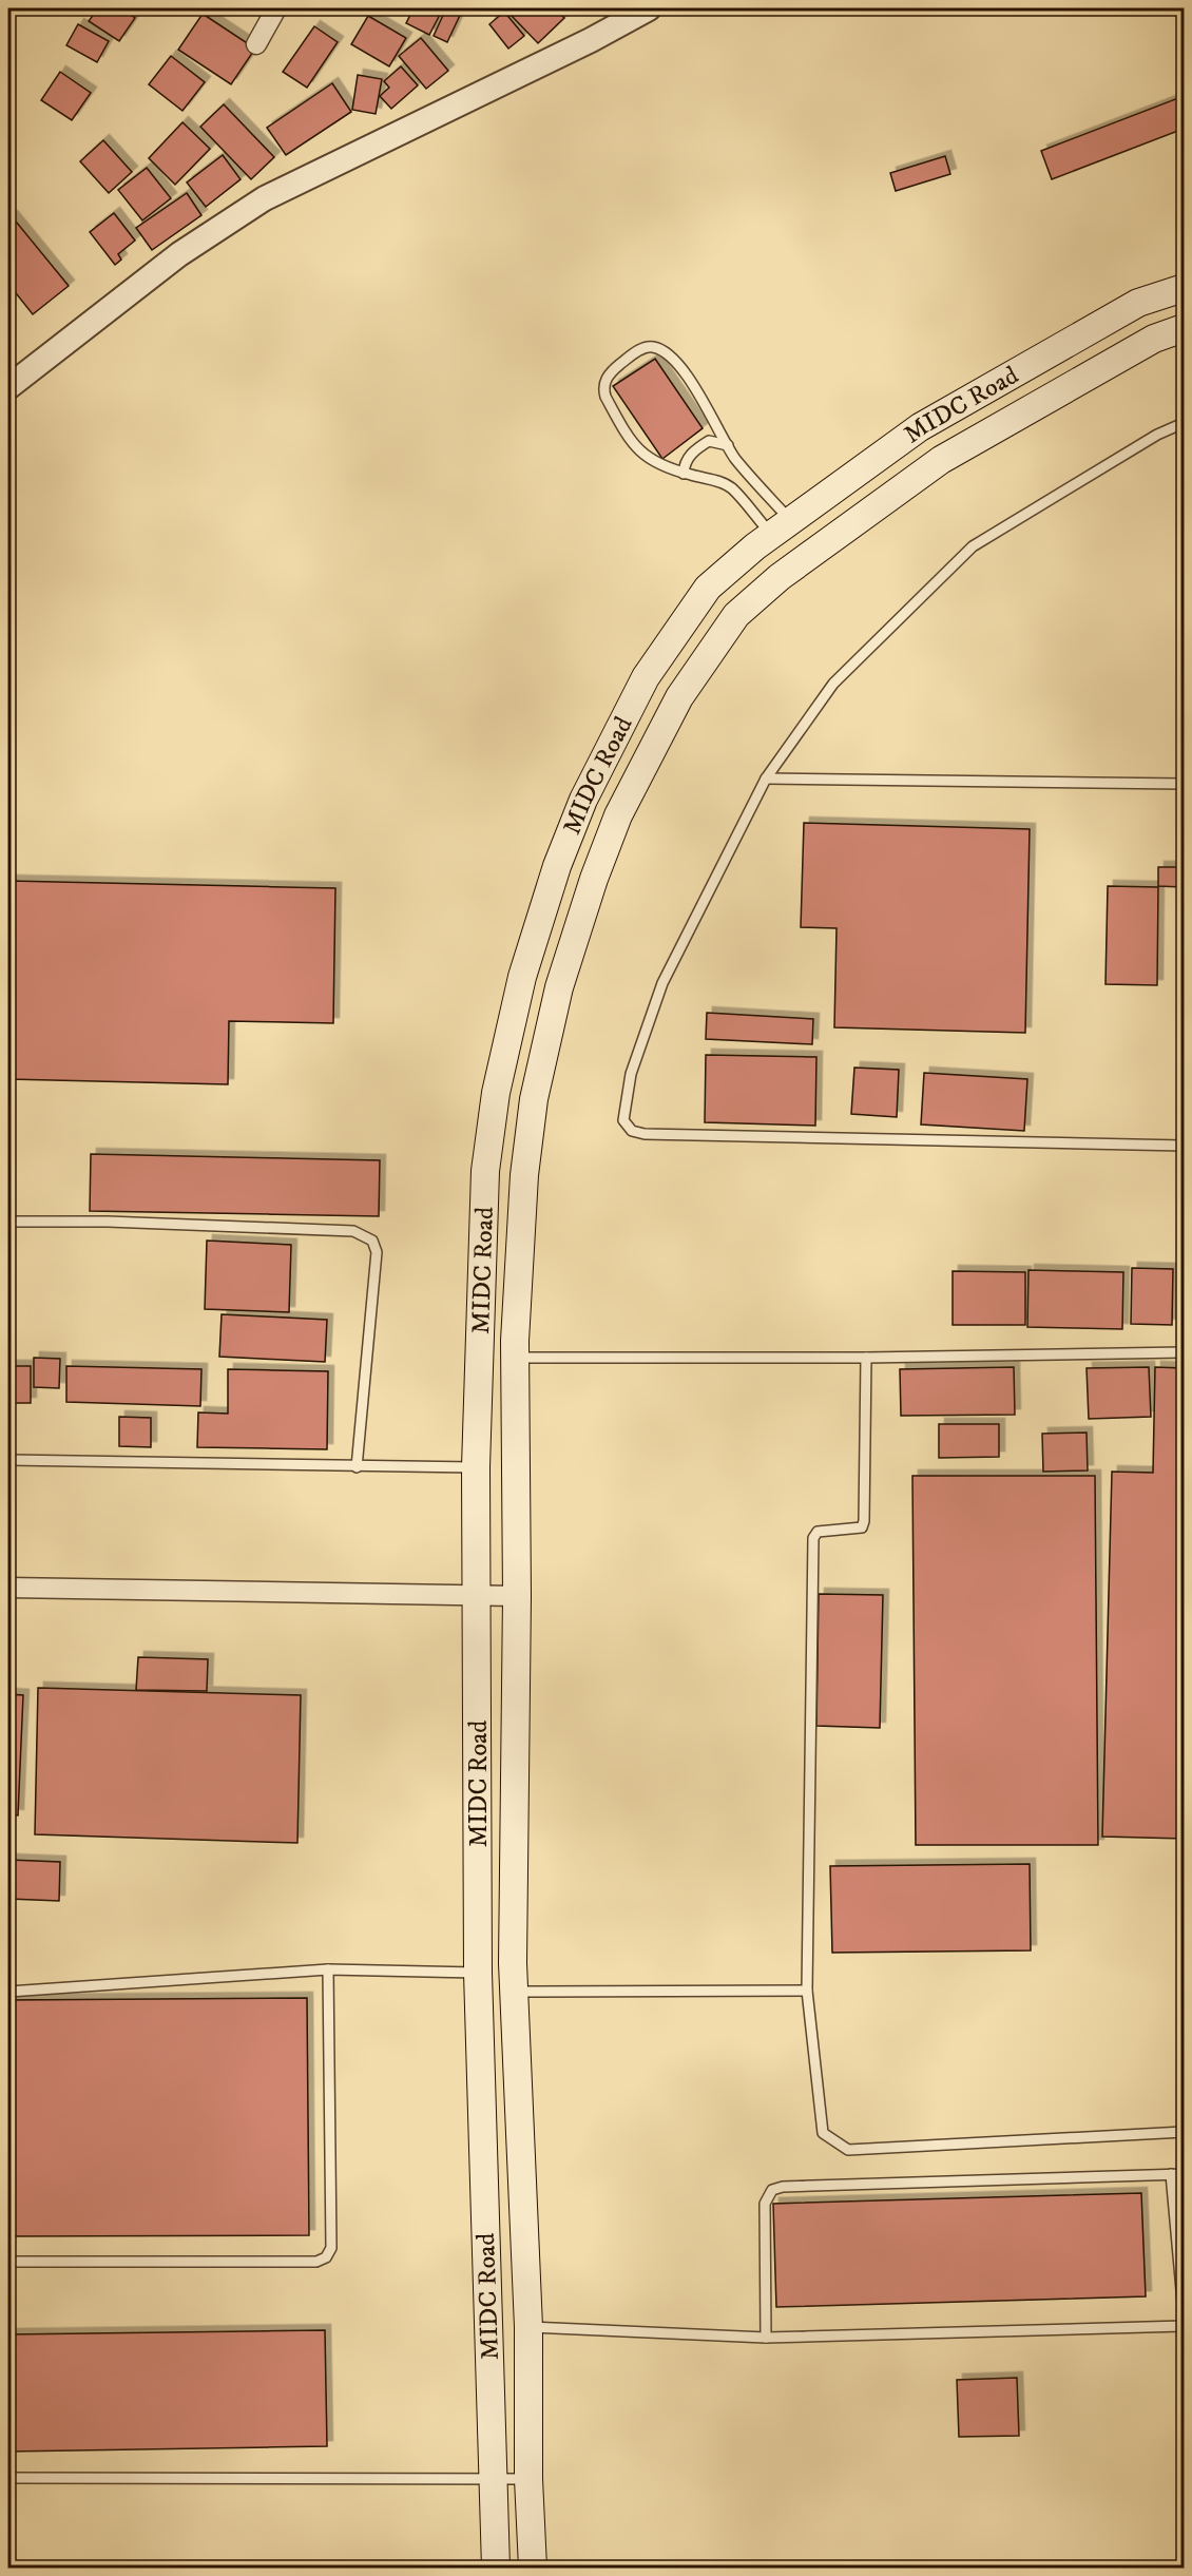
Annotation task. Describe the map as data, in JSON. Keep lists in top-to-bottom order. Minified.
{"streets":{"main road":["MIDC Road"]}}
